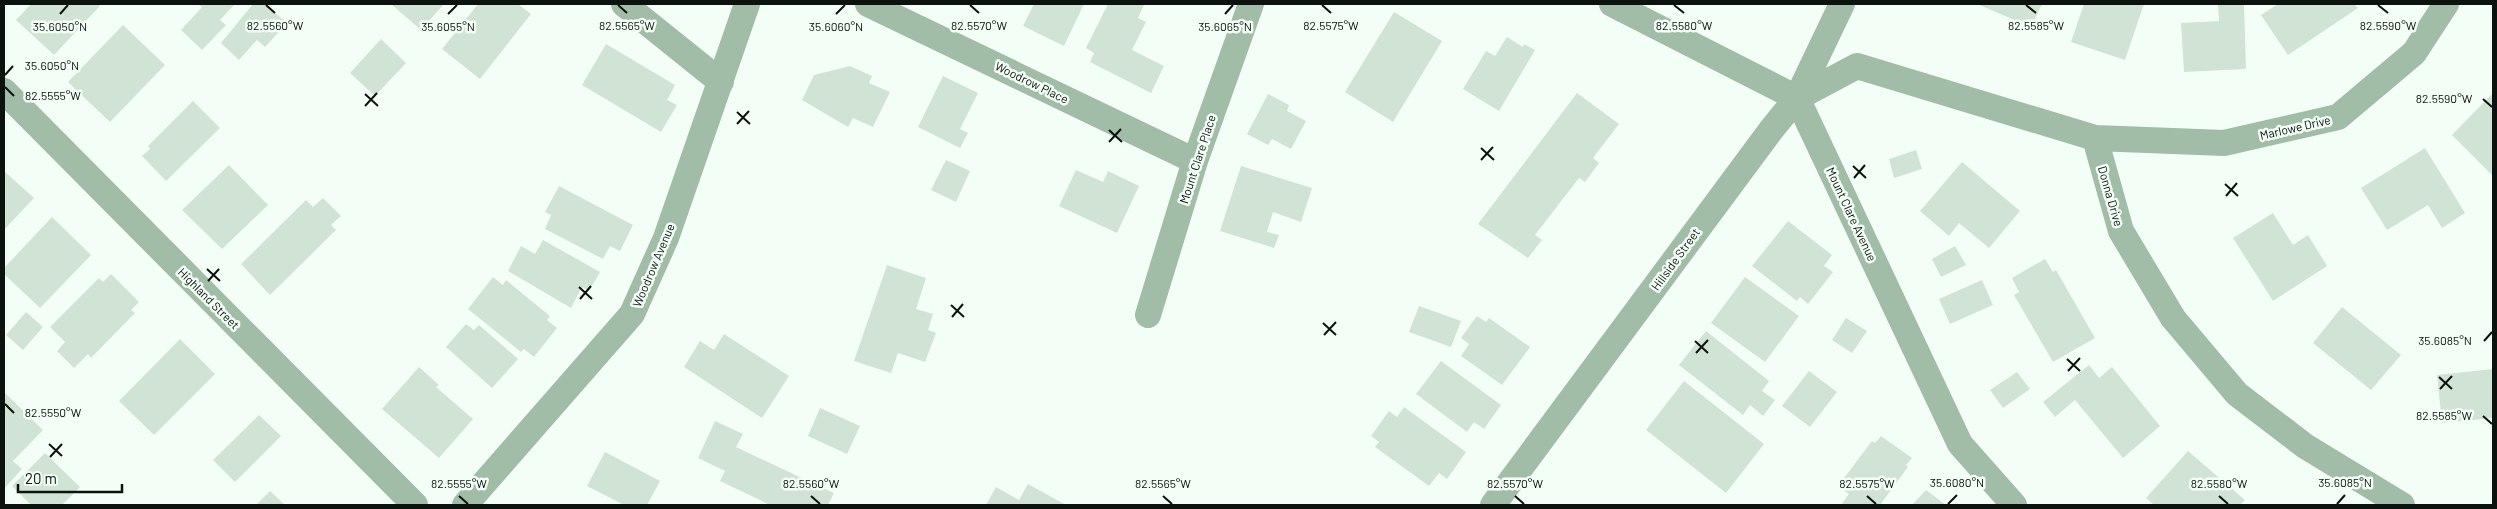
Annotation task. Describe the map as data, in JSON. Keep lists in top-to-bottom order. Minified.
{"streets":{"street":["Woodrow Place","Marlowe Drive","Mount Clare Place","Donna Drive","Mount Clare Avenue","Hillside Street","Woodrow Avenue","Highland Street"]},"crossings":[["Woodrow Place","Mount Clare Place"],["Marlowe Drive","Donna Drive"],["Mount Clare Avenue","Hillside Street"]],"scale_bar":"20 m","coordinates":["82.5560°W","82.5565°W","82.5570°W","82.5575°W","82.5580°W","82.5585°W","82.5590°W","35.6050°N","35.6055°N","35.6060°N","35.6065°N","82.5555°W","35.6085°N","82.5550°W","35.6080°N"]}
